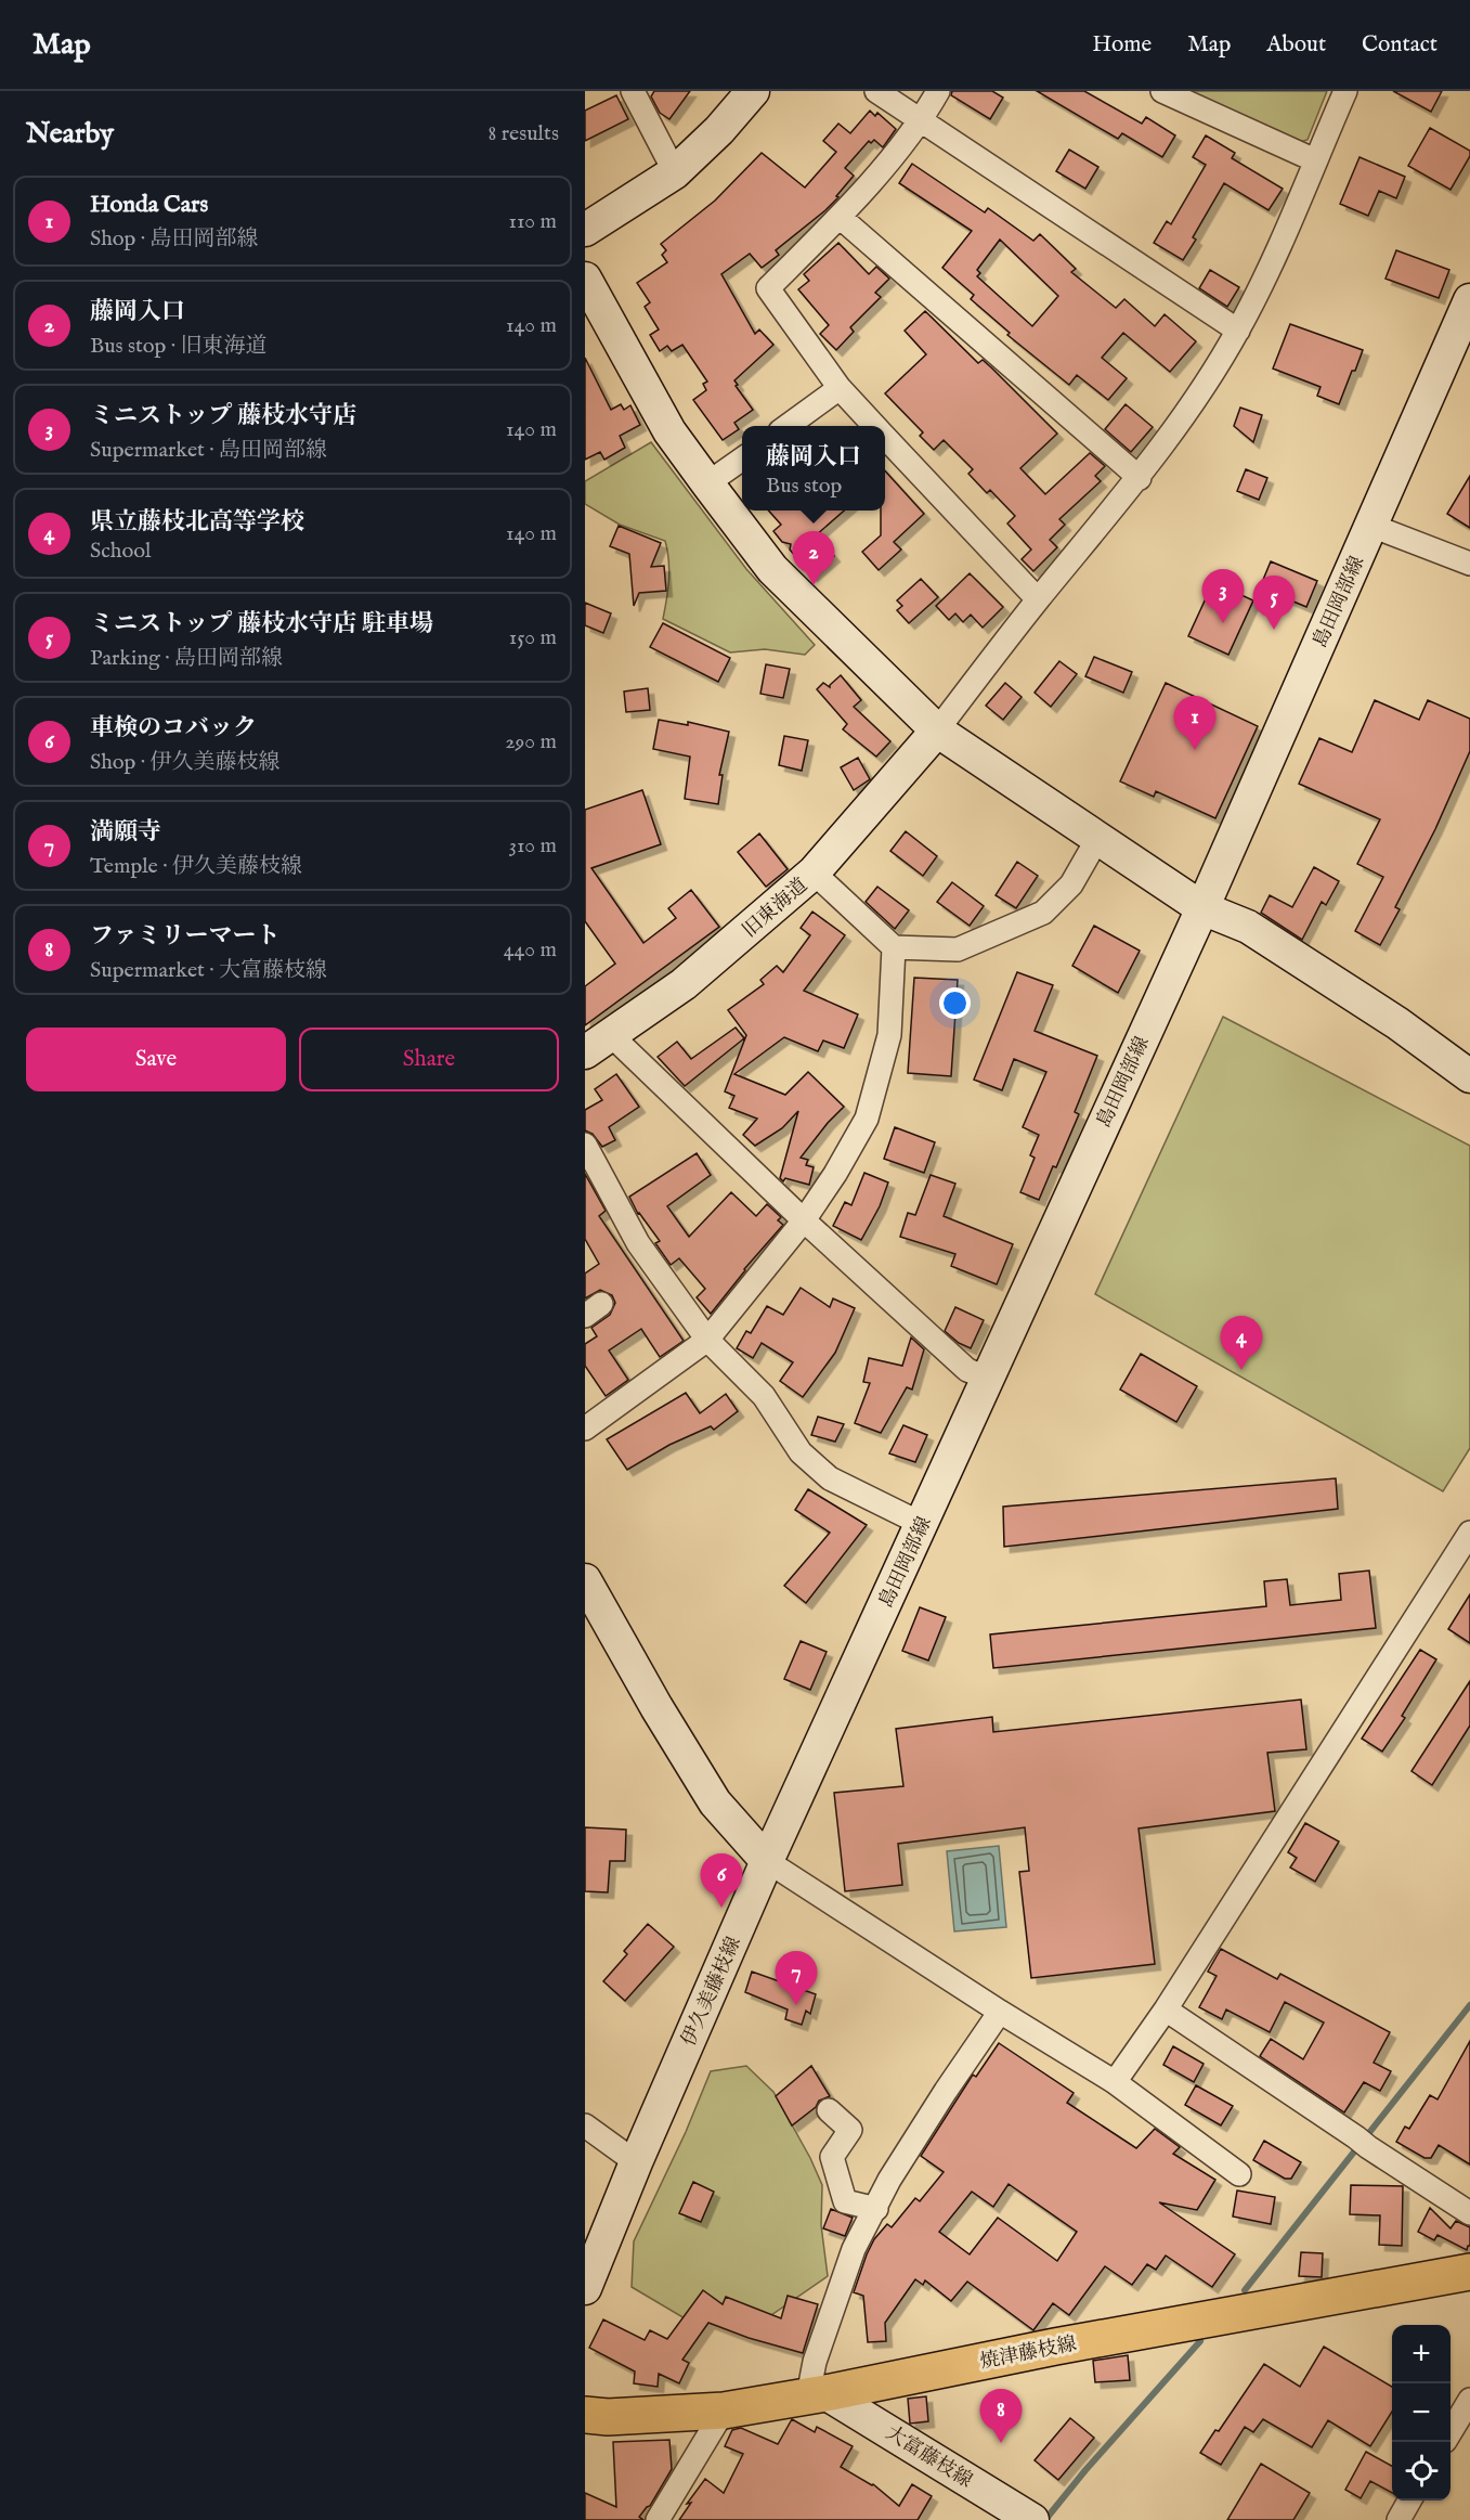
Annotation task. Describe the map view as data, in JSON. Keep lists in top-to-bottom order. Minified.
{"streets":{"main road":["島田岡部線","旧東海道","伊久美藤枝線","焼津藤枝線","大富藤枝線"]},"crossings":[["島田岡部線","伊久美藤枝線"],["焼津藤枝線","大富藤枝線"]],"page":{"header":"Map","nav":["Home","Map","About","Contact"],"heading":["Nearby","8 results"],"list":[{"mark":"1","name":"Honda Cars","note":"Shop · 島田岡部線","value":"110 m"},{"mark":"2","name":"藤岡入口","note":"Bus stop · 旧東海道","value":"140 m"},{"mark":"3","name":"ミニストップ 藤枝水守店","note":"Supermarket · 島田岡部線","value":"140 m"},{"mark":"4","name":"県立藤枝北高等学校","note":"School","value":"140 m"},{"mark":"5","name":"ミニストップ 藤枝水守店 駐車場","note":"Parking · 島田岡部線","value":"150 m"},{"mark":"6","name":"車検のコバック","note":"Shop · 伊久美藤枝線","value":"290 m"},{"mark":"7","name":"満願寺","note":"Temple · 伊久美藤枝線","value":"310 m"},{"mark":"8","name":"ファミリーマート","note":"Supermarket · 大富藤枝線","value":"440 m"}],"popup":["藤岡入口","Bus stop"],"pins":["2","3","5","1","4","6","7","8"],"buttons":["Save","Share"],"map_buttons":["+","−"]}}
